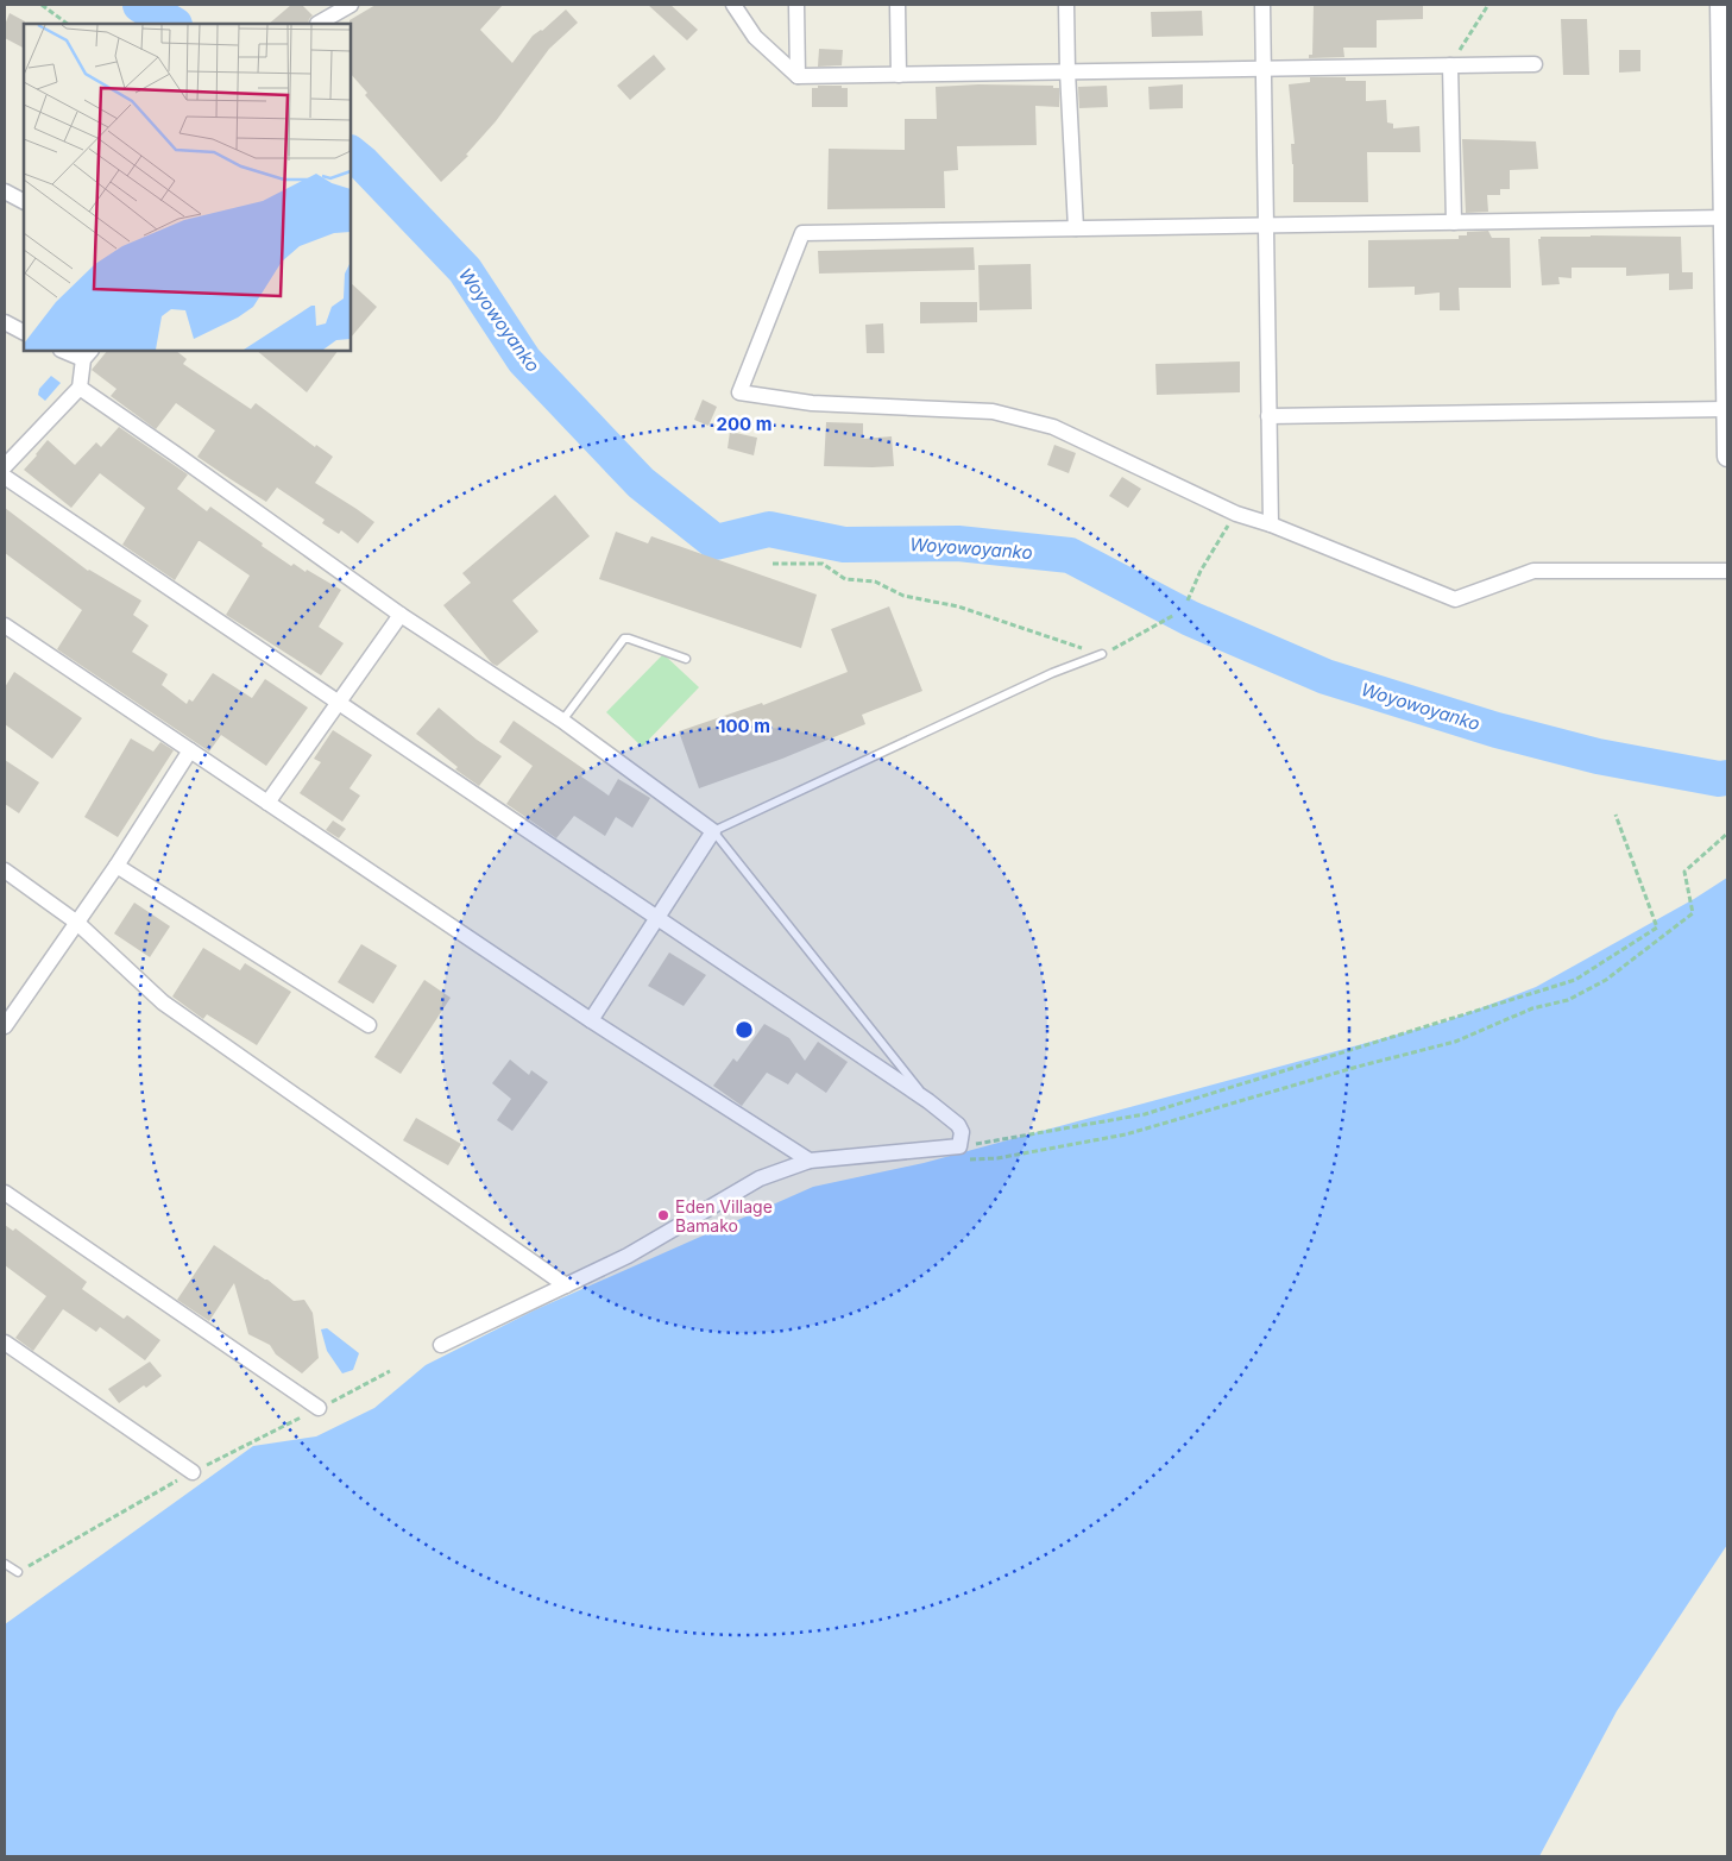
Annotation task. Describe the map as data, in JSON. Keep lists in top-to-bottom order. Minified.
{"water":["Woyowoyanko"],"places":["Eden Village Bamako"],"rings":["200 m","100 m"]}
